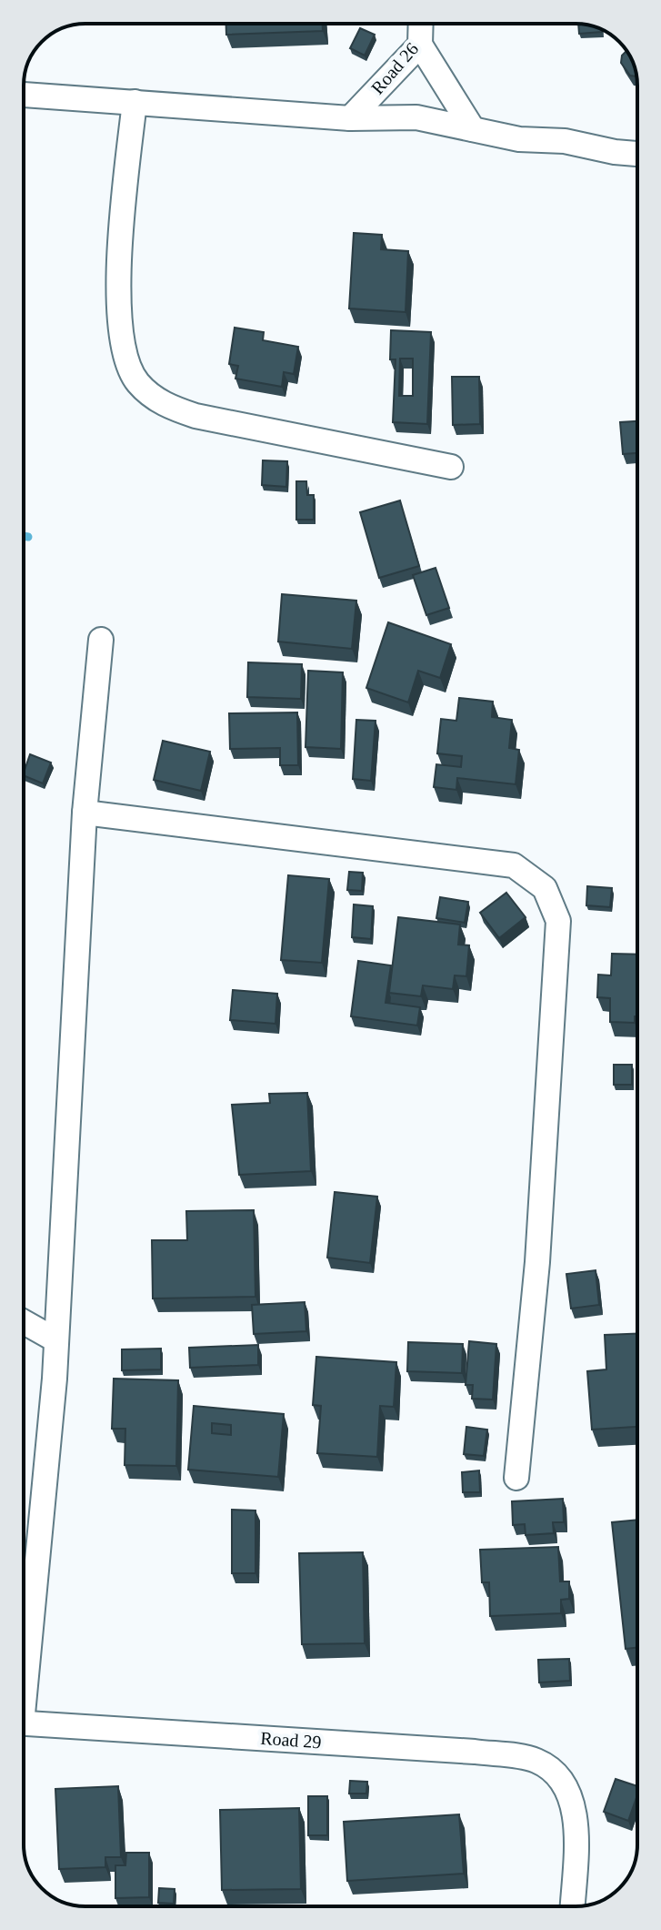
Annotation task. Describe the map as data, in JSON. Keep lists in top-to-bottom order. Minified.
{"streets":{"street":["Road 26","Road 29"]}}
